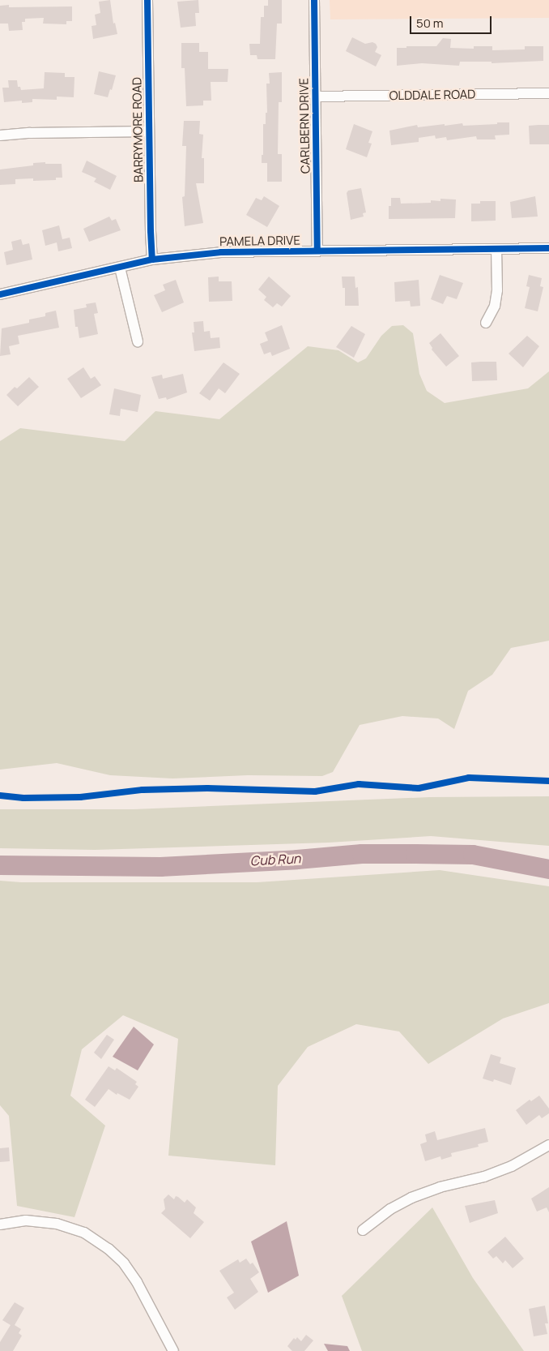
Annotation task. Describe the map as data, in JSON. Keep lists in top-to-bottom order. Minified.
{"streets":{"street":["OLDDALE ROAD","CARLBERN DRIVE","BARRYMORE ROAD","PAMELA DRIVE"]},"crossings":[["OLDDALE ROAD","CARLBERN DRIVE"],["CARLBERN DRIVE","PAMELA DRIVE"],["BARRYMORE ROAD","PAMELA DRIVE"]],"water":["Cub Run"],"scale_bar":"50 m"}
